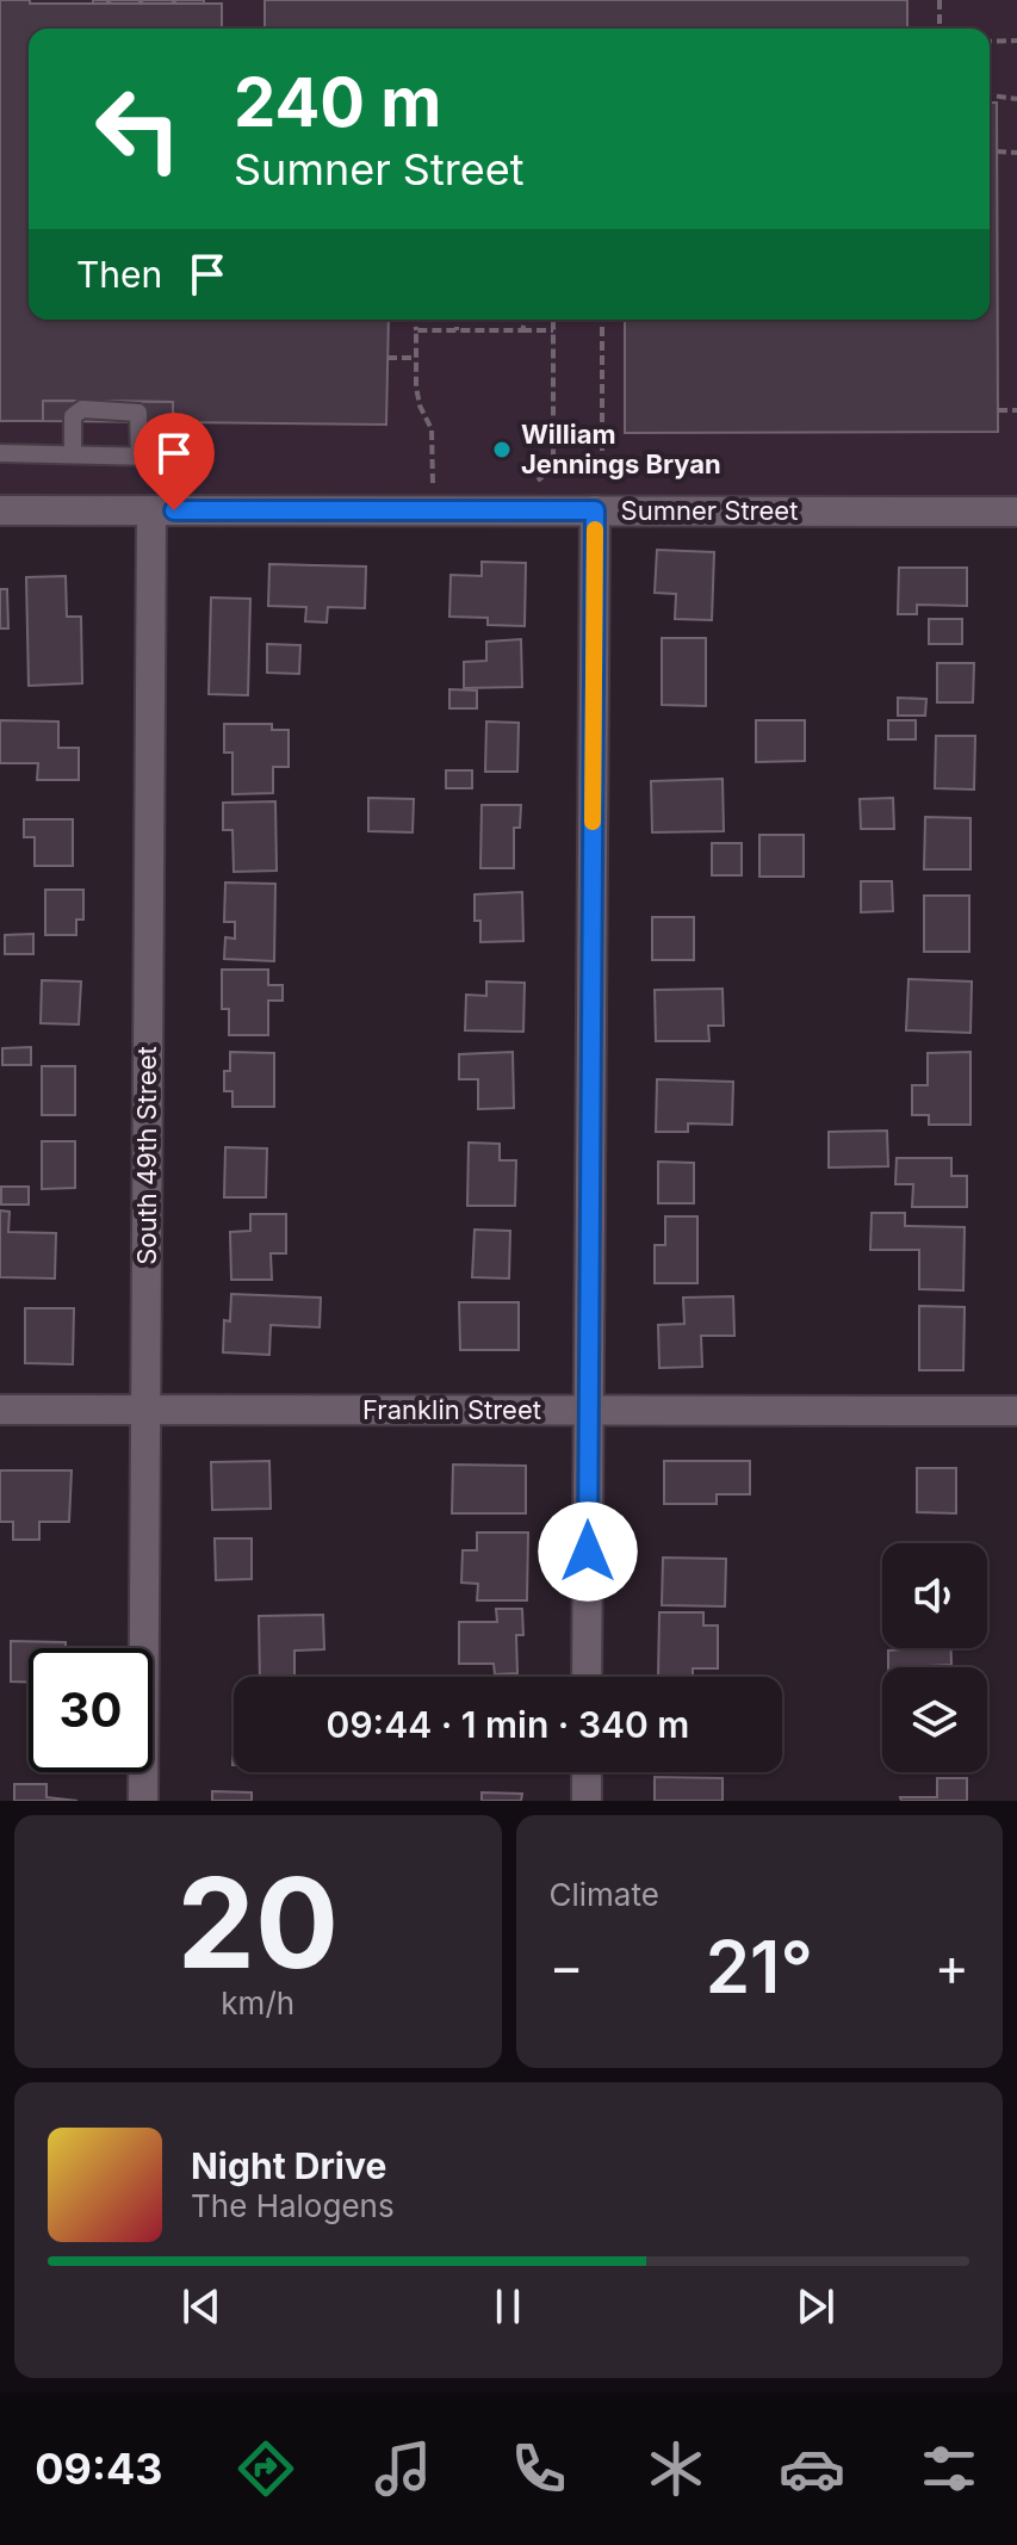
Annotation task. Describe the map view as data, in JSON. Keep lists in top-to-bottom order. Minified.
{"streets":{"street":["Sumner Street","South 49th Street","Franklin Street"]},"crossings":[["Sumner Street","South 49th Street"],["South 49th Street","Franklin Street"]],"places":["William Jennings Bryan"],"page":{"turn":["240 m","Sumner Street"],"then":"Then","limit":"30","trip":"09:44 · 1 min · 340 m","tile":[["20","km/h"],"Climate"],"heat":["−","21°","+"],"song":["Night Drive","The Halogens"],"tabs":"09:43"}}
